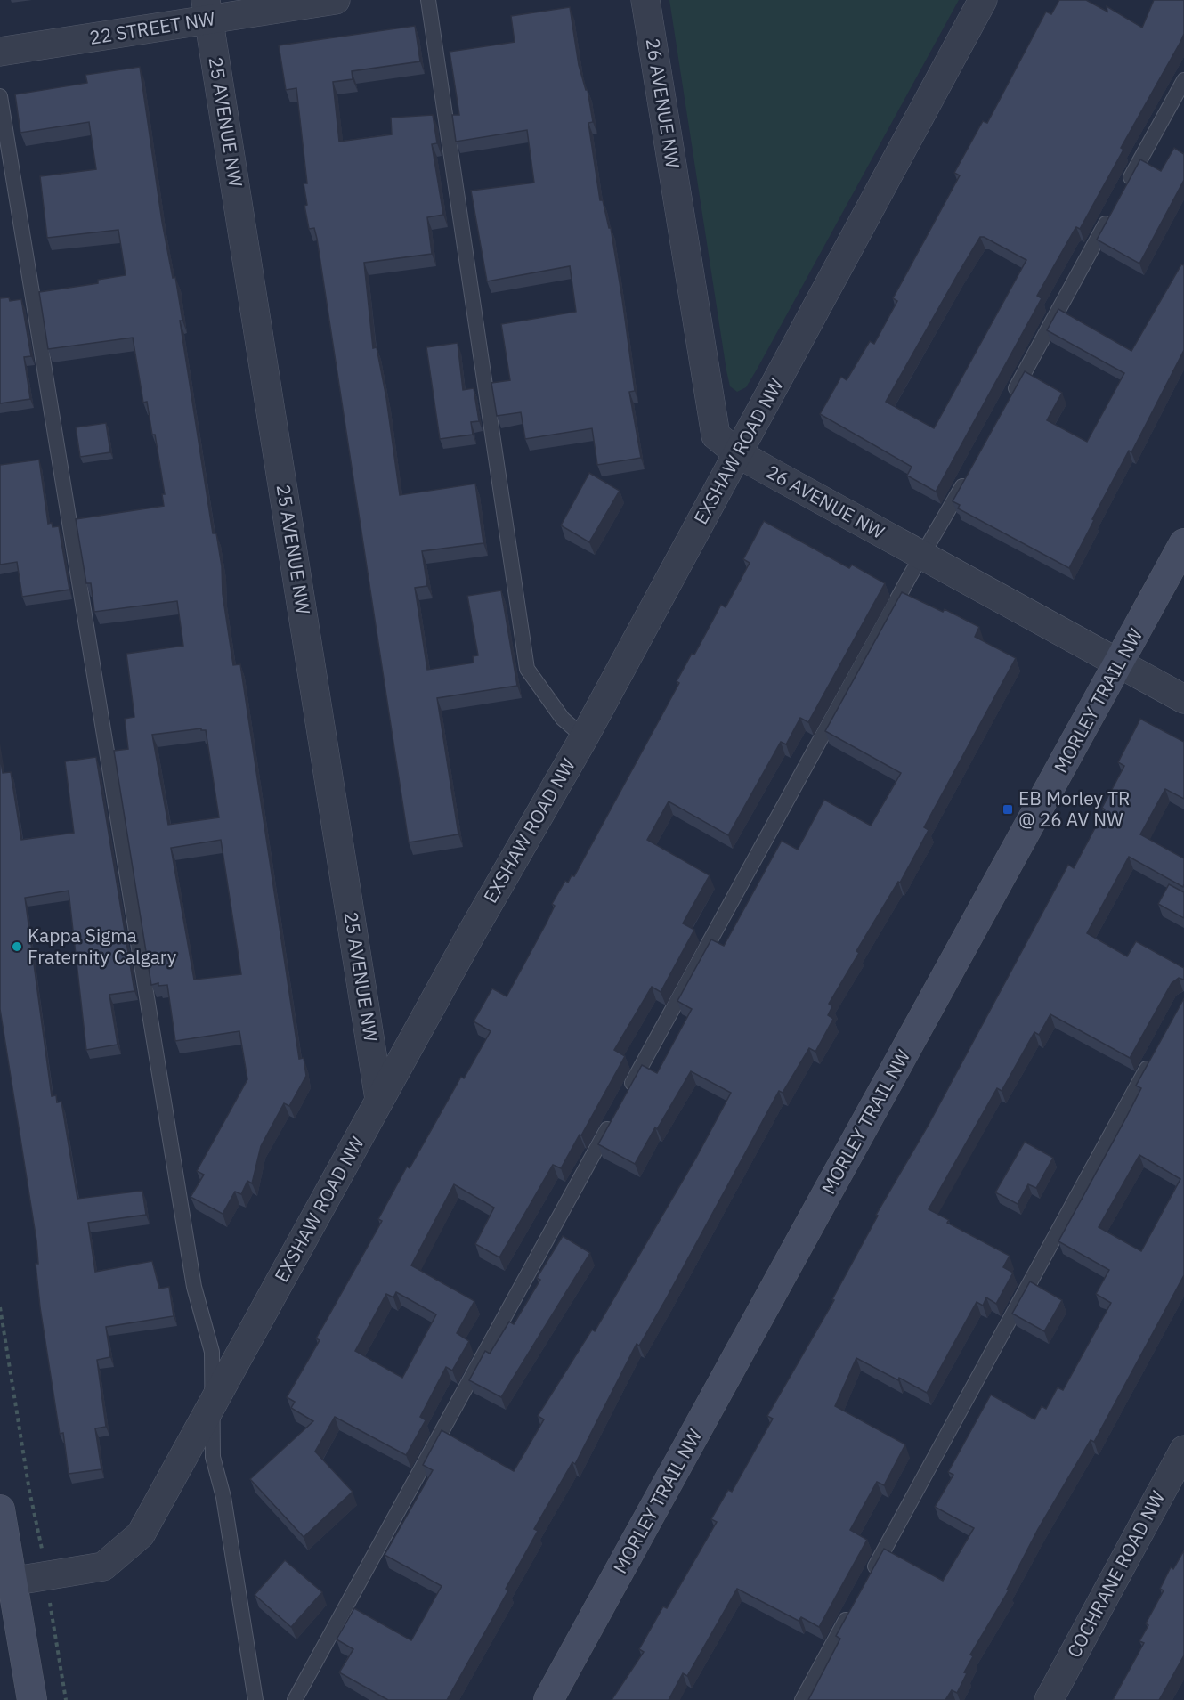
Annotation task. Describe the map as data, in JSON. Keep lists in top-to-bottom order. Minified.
{"streets":{"street":["22 STREET NW","26 AVENUE NW","25 AVENUE NW","EXSHAW ROAD NW","MORLEY TRAIL NW","COCHRANE ROAD NW"]},"crossings":[["22 STREET NW","25 AVENUE NW"],["26 AVENUE NW","EXSHAW ROAD NW"],["26 AVENUE NW","MORLEY TRAIL NW"],["25 AVENUE NW","EXSHAW ROAD NW"]],"places":{"transit":["EB Morley TR @ 26 AV NW"],"other":["Kappa Sigma Fraternity Calgary"]}}
